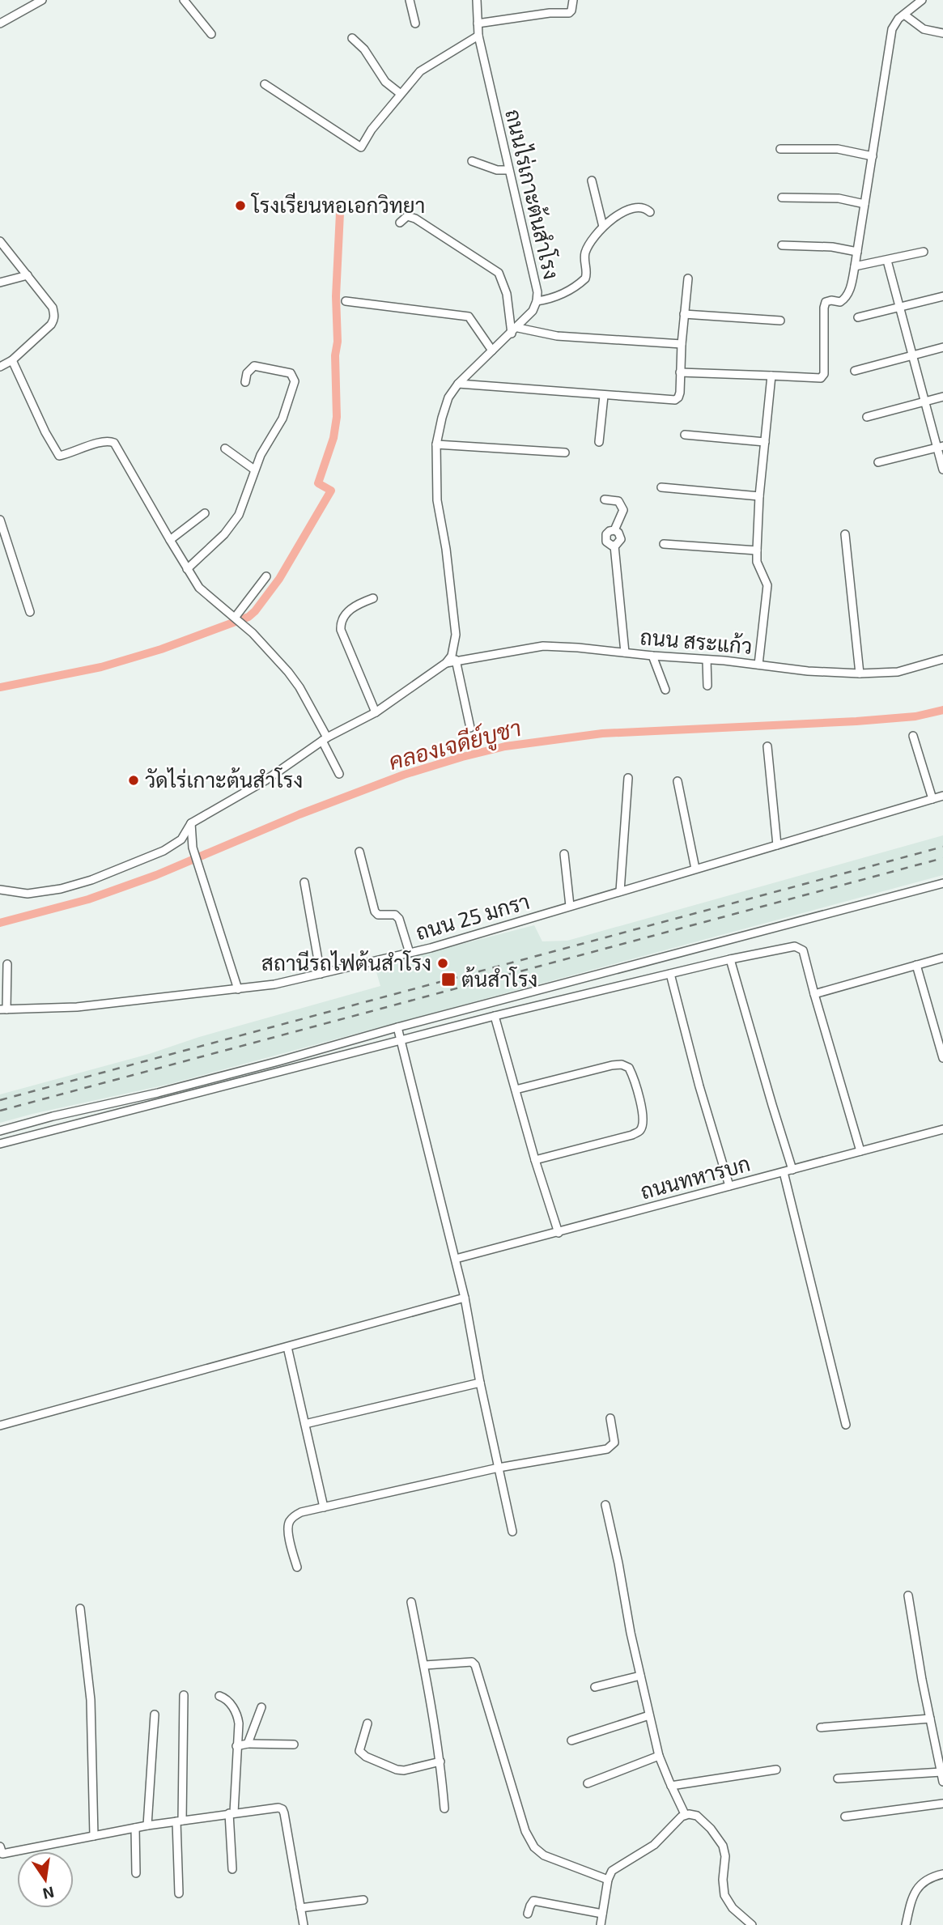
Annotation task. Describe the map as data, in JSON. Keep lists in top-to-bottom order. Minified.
{"streets":{"street":["ถนนไร่เกาะต้นสำโรง","ถนน สระแก้ว","ถนน 25 มกรา","ถนนทหารบก"]},"crossings":[["ถนนไร่เกาะต้นสำโรง","ถนน สระแก้ว"]],"water":["คลองเจดีย์บูชา"],"places":{"other":["โรงเรียนหอเอกวิทยา","วัดไร่เกาะต้นสำโรง","สถานีรถไฟต้นสำโรง"],"transit":["ต้นสำโรง"]},"north":"bottom"}
